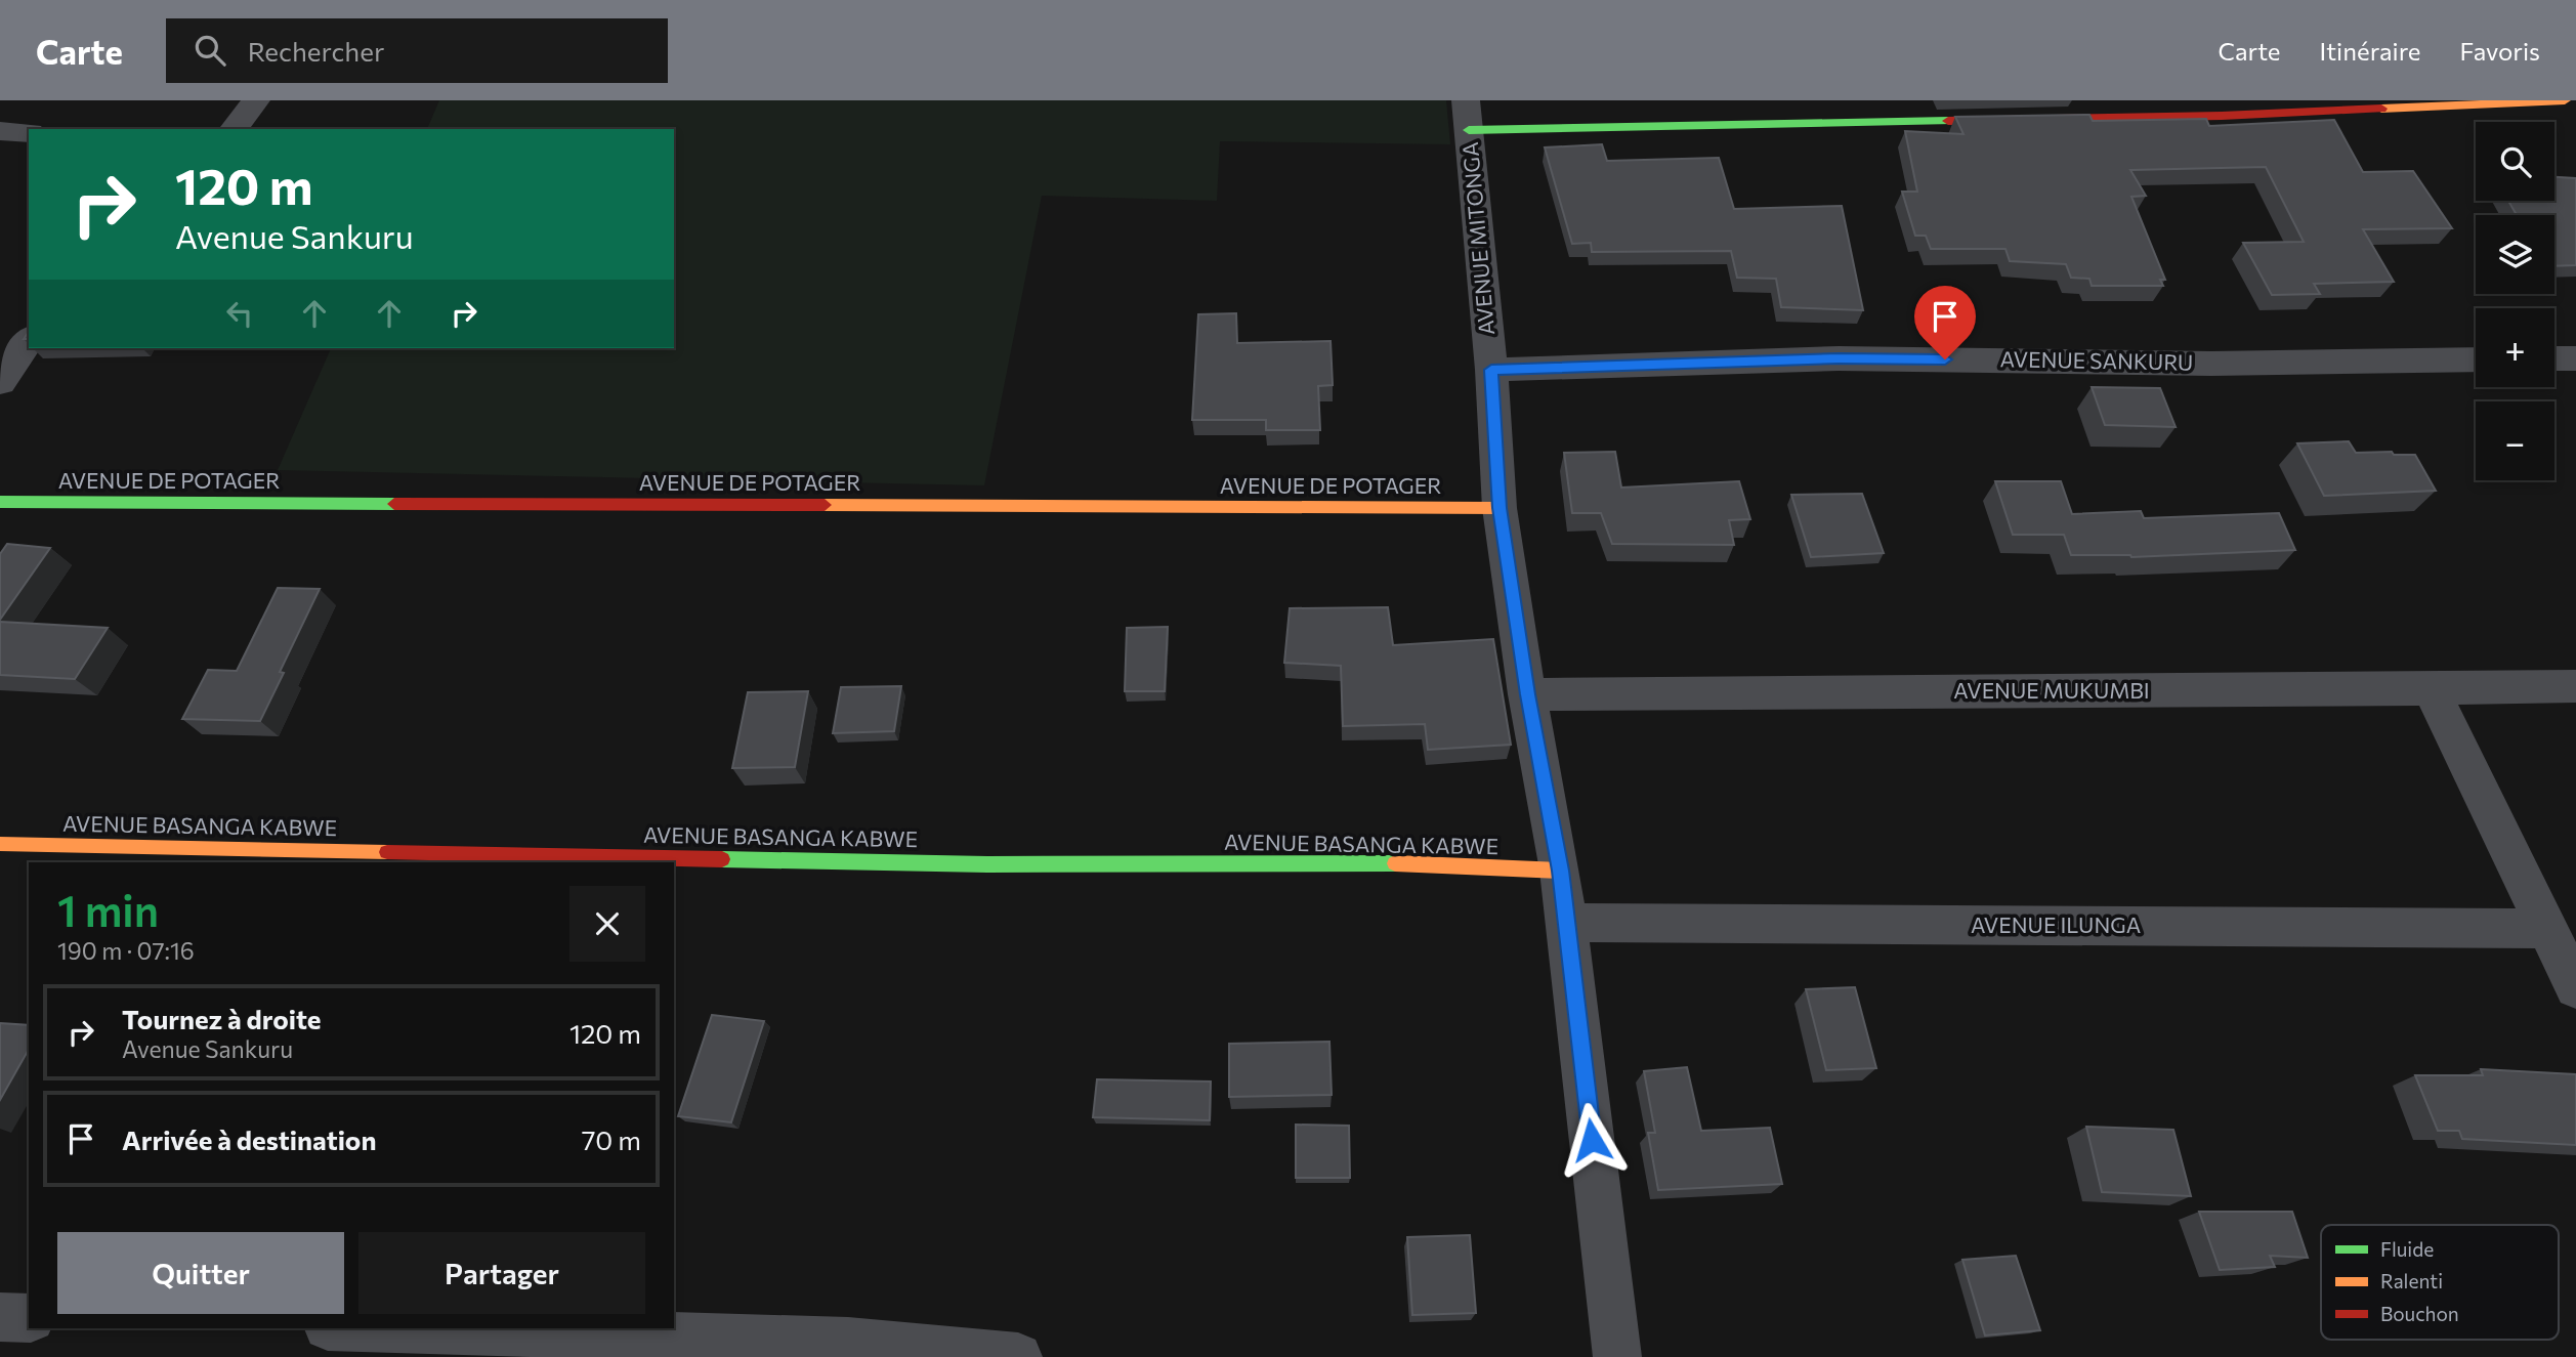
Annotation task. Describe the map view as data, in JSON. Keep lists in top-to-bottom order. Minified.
{"streets":{"street":["AVENUE MITONGA","AVENUE SANKURU","AVENUE DE POTAGER","AVENUE MUKUMBI","AVENUE BASANGA KABWE","AVENUE ILUNGA"]},"crossings":[["AVENUE MITONGA","AVENUE SANKURU"],["AVENUE MITONGA","AVENUE DE POTAGER"],["AVENUE MITONGA","AVENUE MUKUMBI"],["AVENUE MITONGA","AVENUE BASANGA KABWE"],["AVENUE MITONGA","AVENUE ILUNGA"]],"legend":["Fluide","Ralenti","Bouchon"],"page":{"header":"Carte","search":"Rechercher","nav":["Carte","Itinéraire","Favoris"],"map_buttons":["+","−"],"turn":["120 m","Avenue Sankuru"],"heading":["1 min","190 m · 07:16"],"list":[{"name":"Tournez à droite","note":"Avenue Sankuru","value":"120 m"},{"name":"Arrivée à destination","value":"70 m"}],"buttons":["Quitter","Partager"]}}
